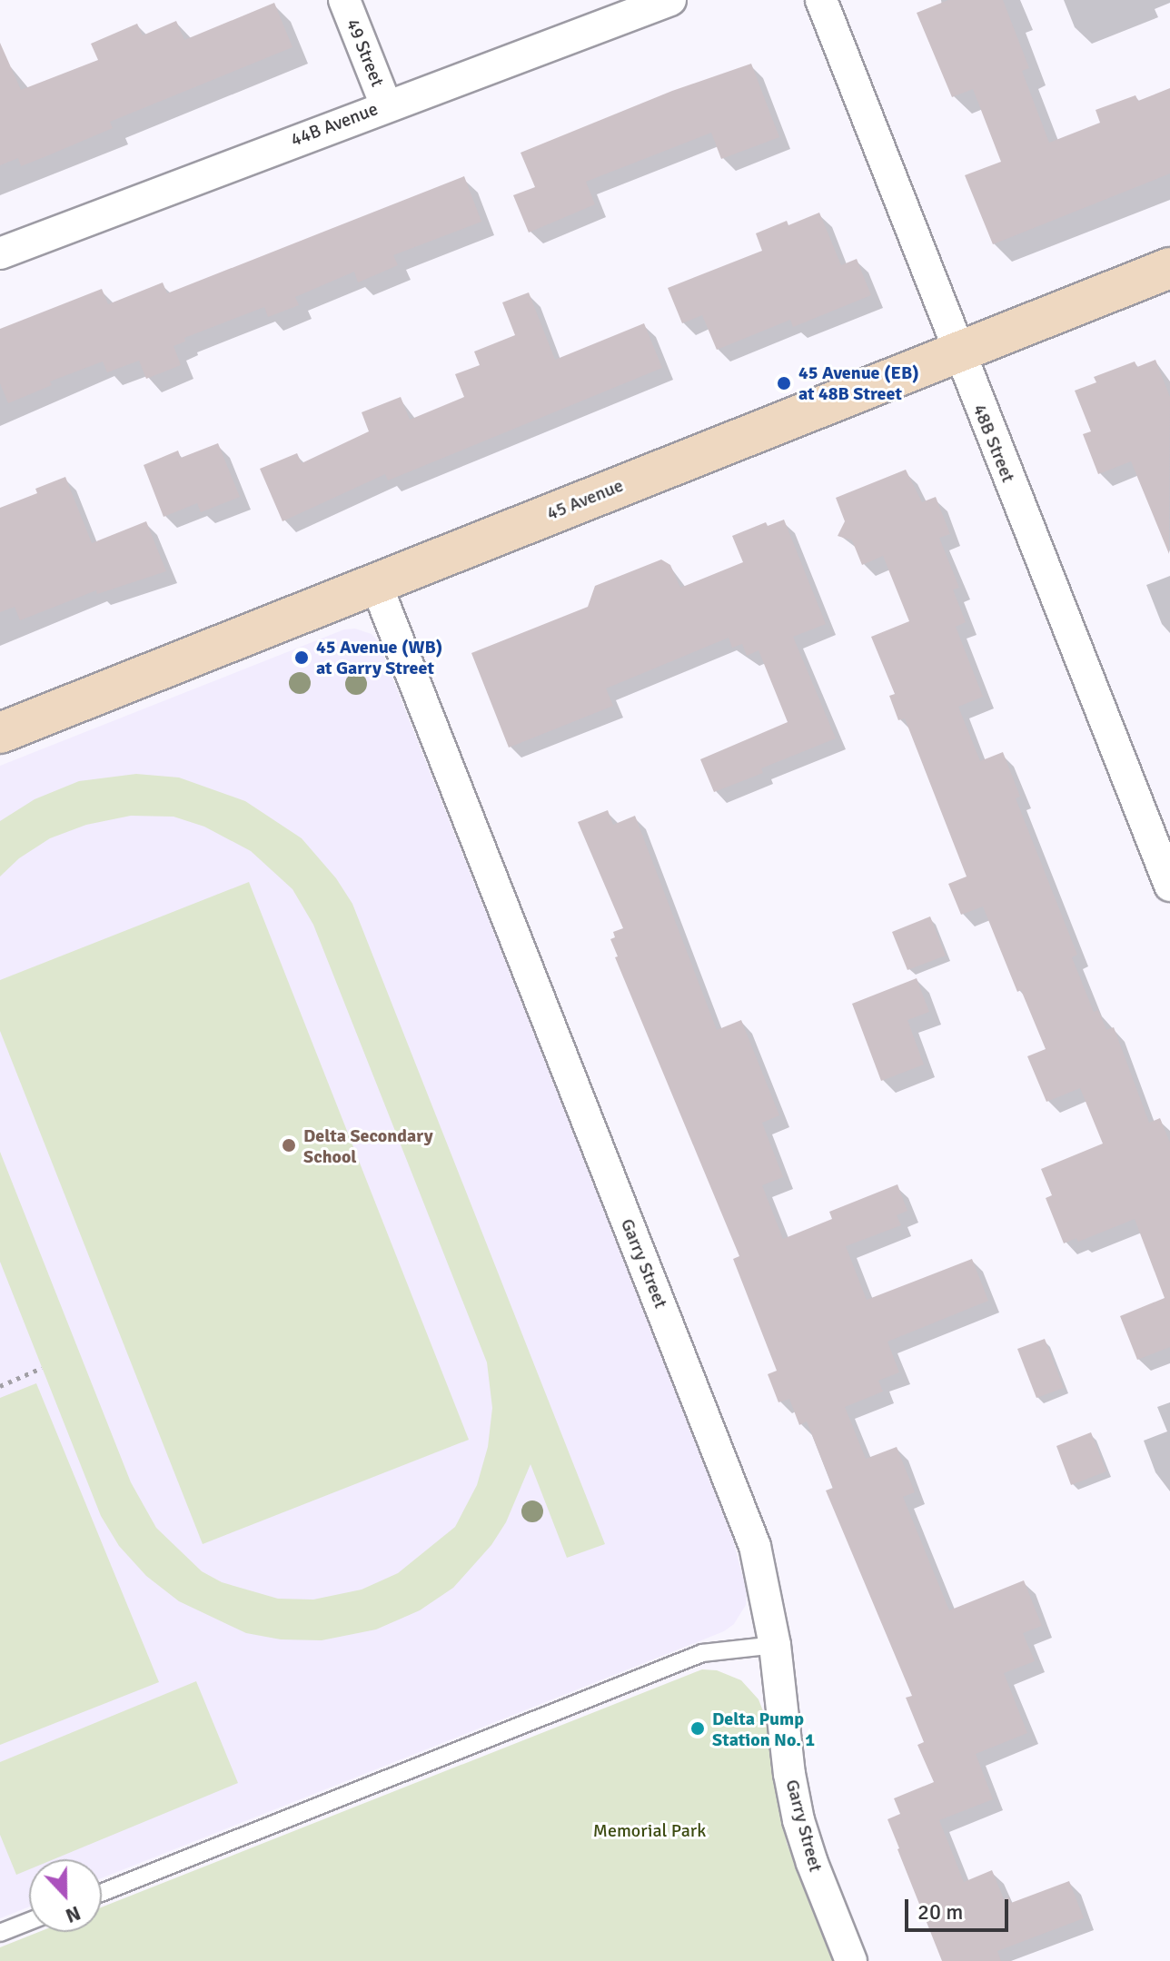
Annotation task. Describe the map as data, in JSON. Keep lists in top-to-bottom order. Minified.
{"streets":{"street":["49 Street","44B Avenue","48B Street","45 Avenue","Garry Street"]},"crossings":[["49 Street","44B Avenue"],["48B Street","45 Avenue"],["45 Avenue","Garry Street"]],"parks":["Memorial Park"],"places":["45 Avenue (EB) at 48B Street","45 Avenue (WB) at Garry Street","Delta Secondary School","Delta Pump Station No. 1"],"scale_bar":"20 m","north":"bottom"}
